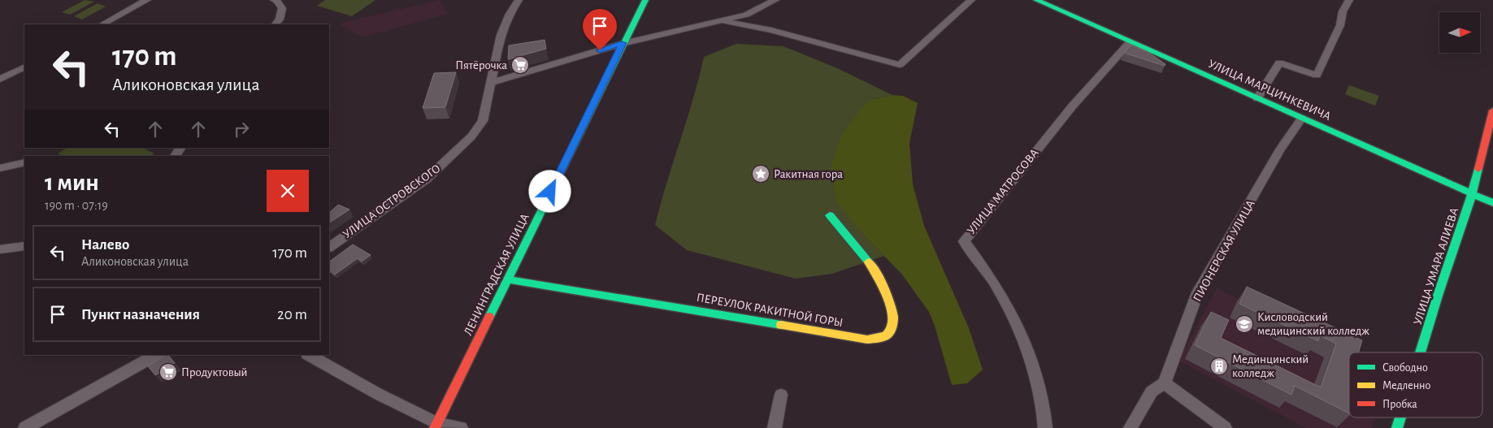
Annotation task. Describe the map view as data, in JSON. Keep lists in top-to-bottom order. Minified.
{"streets":{"street":["УЛИЦА МАРЦИНКЕВИЧА","УЛИЦА МАТРОСОВА","УЛИЦА ОСТРОВСКОГО","ПИОНЕРСКАЯ УЛИЦА","УЛИЦА УМАРА АЛИЕВА","ЛЕНИНГРАДСКАЯ УЛИЦА","ПЕРЕУЛОК РАКИТНОЙ ГОРЫ"]},"crossings":[["УЛИЦА МАРЦИНКЕВИЧА","УЛИЦА МАТРОСОВА"],["УЛИЦА МАРЦИНКЕВИЧА","ПИОНЕРСКАЯ УЛИЦА"],["УЛИЦА МАРЦИНКЕВИЧА","УЛИЦА УМАРА АЛИЕВА"],["ЛЕНИНГРАДСКАЯ УЛИЦА","ПЕРЕУЛОК РАКИТНОЙ ГОРЫ"]],"places":{"supermarket":["Пятёрочка","Продуктовый"],"place":["Ракитная гора"],"school or university":["Кисловодский медицинский колледж"],"building":["Мединцинский колледж"]},"legend":["Свободно","Медленно","Пробка"],"north":"right","page":{"turn":["170 m","Аликоновская улица"],"heading":["1 мин","190 m · 07:19"],"list":[{"name":"Налево","note":"Аликоновская улица","value":"170 m"},{"name":"Пункт назначения","value":"20 m"}]}}
